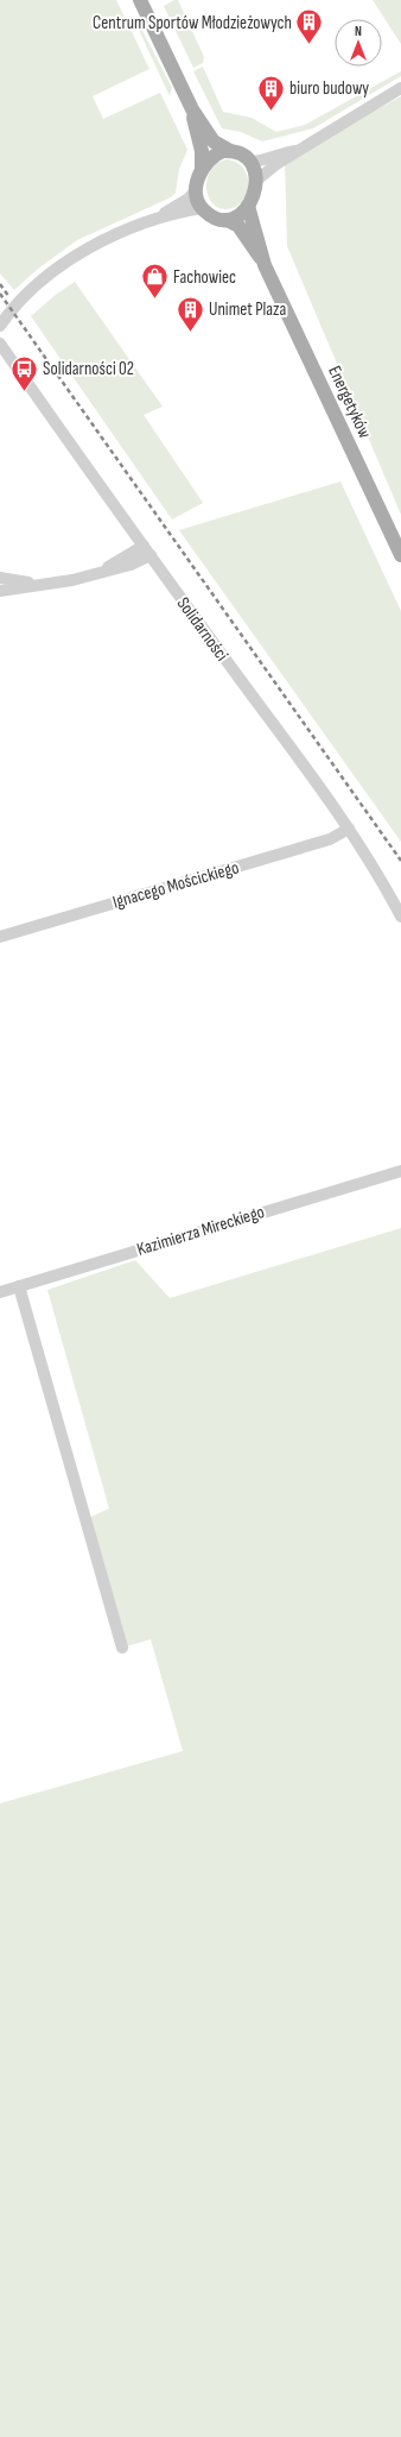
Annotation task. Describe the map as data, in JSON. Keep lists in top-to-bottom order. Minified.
{"streets":{"main road":["Energetyków"],"street":["Solidarności","Ignacego Mościckiego","Kazimierza Mireckiego"]},"crossings":[["Solidarności","Ignacego Mościckiego"]],"places":{"building":["Centrum Sportów Młodzieżowych","biuro budowy","Unimet Plaza"],"shop":["Fachowiec"],"bus stop":["Solidarności 02"]},"north":"top"}
